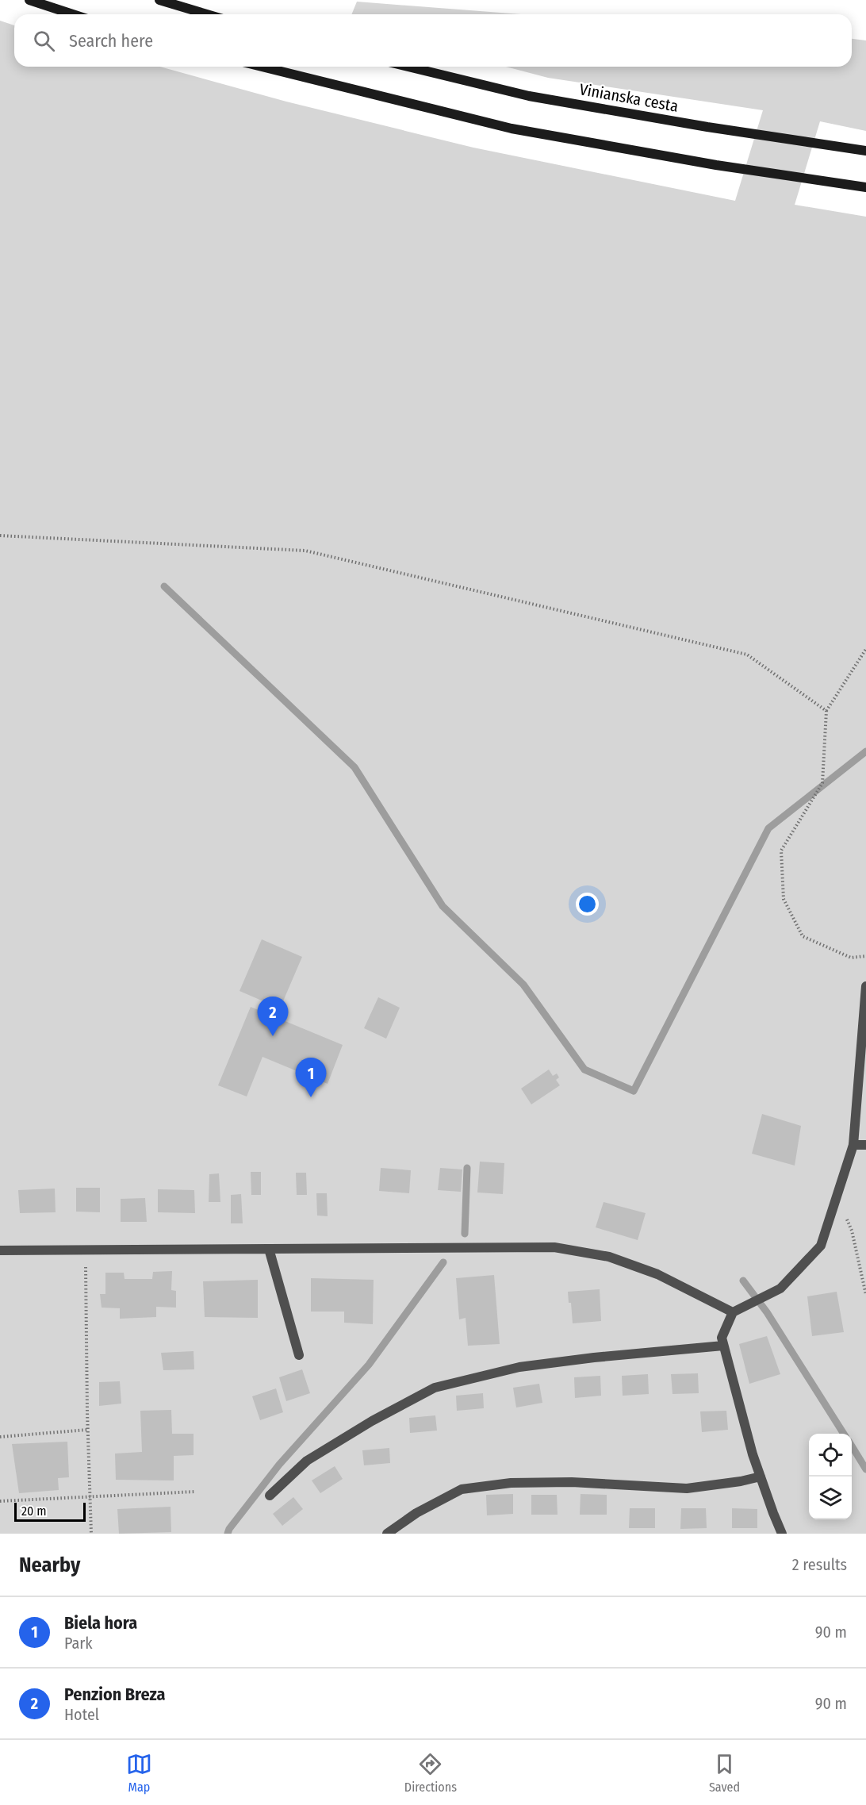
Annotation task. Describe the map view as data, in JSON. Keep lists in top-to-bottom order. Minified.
{"streets":{"main road":["Vinianska cesta"]},"scale_bar":"20 m","page":{"search":"Search here","pins":["2","1"],"scale":"20 m","heading":["Nearby","2 results"],"list":[{"mark":"1","name":"Biela hora","note":"Park","value":"90 m"},{"mark":"2","name":"Penzion Breza","note":"Hotel","value":"90 m"}],"nav":["Map","Directions","Saved"]}}
